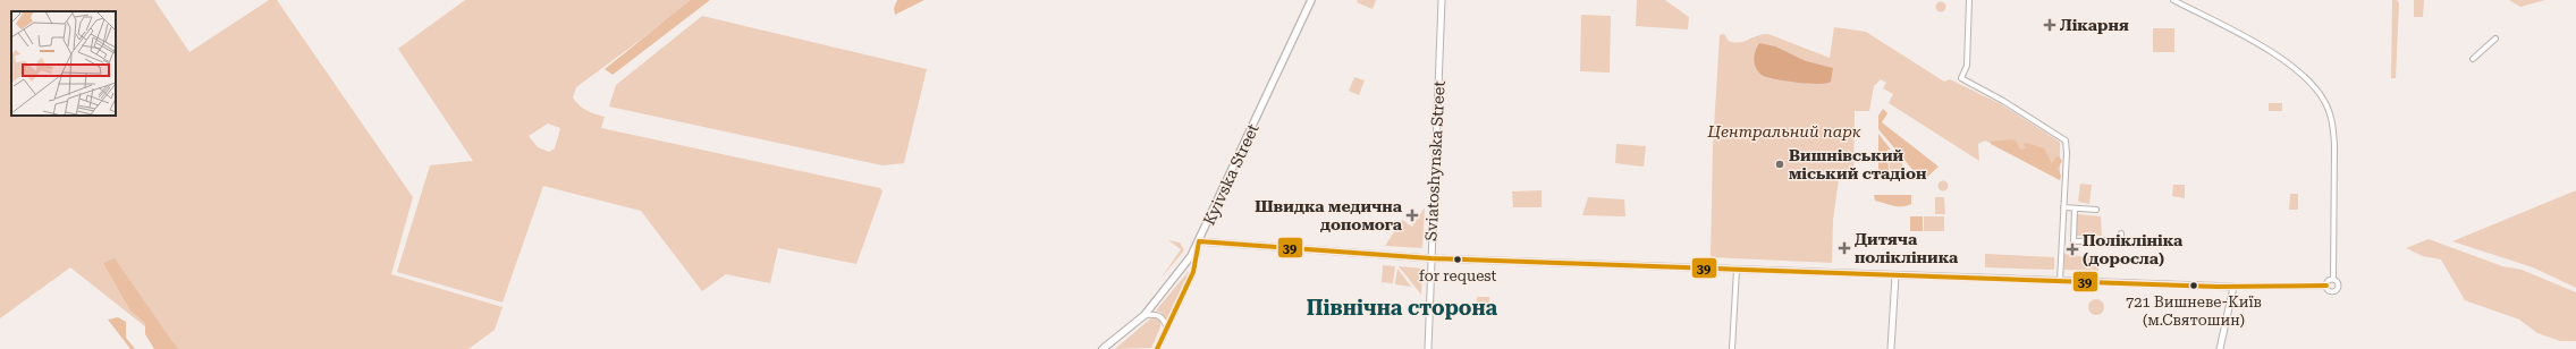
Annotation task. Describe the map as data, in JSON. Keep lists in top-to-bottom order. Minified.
{"streets":{"main road":["Kyivska Street"],"street":["Sviatoshynska Street"]},"districts":["Північна сторона"],"parks":["Центральний парк"],"places":{"health":["Лікарня","Швидка медична допомога","Дитяча полікліника","Поліклініка (доросла)"],"other":["Вишнівський міський стадіон","for request","721 Вишневе-Київ (м.Святошин)"]},"lines":["transit line 39"]}
